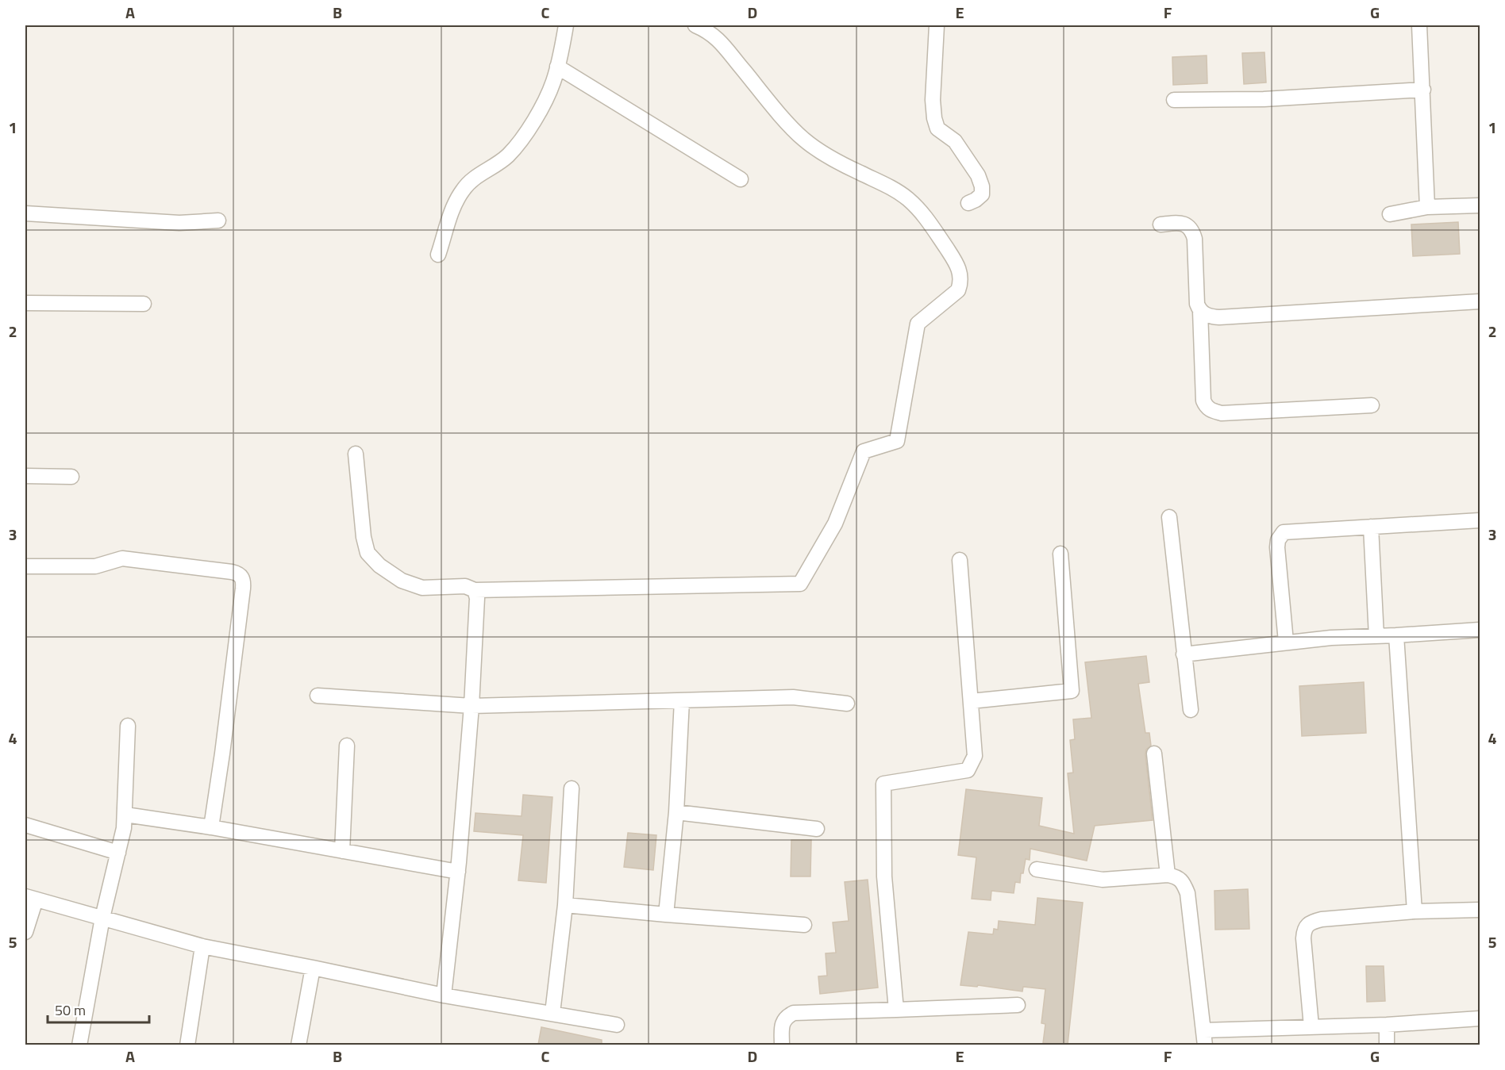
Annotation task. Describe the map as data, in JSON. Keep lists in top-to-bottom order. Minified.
{"scale_bar":"50 m","grid":{"columns":["A","B","C","D","E","F","G"],"rows":["1","2","3","4","5"]}}
